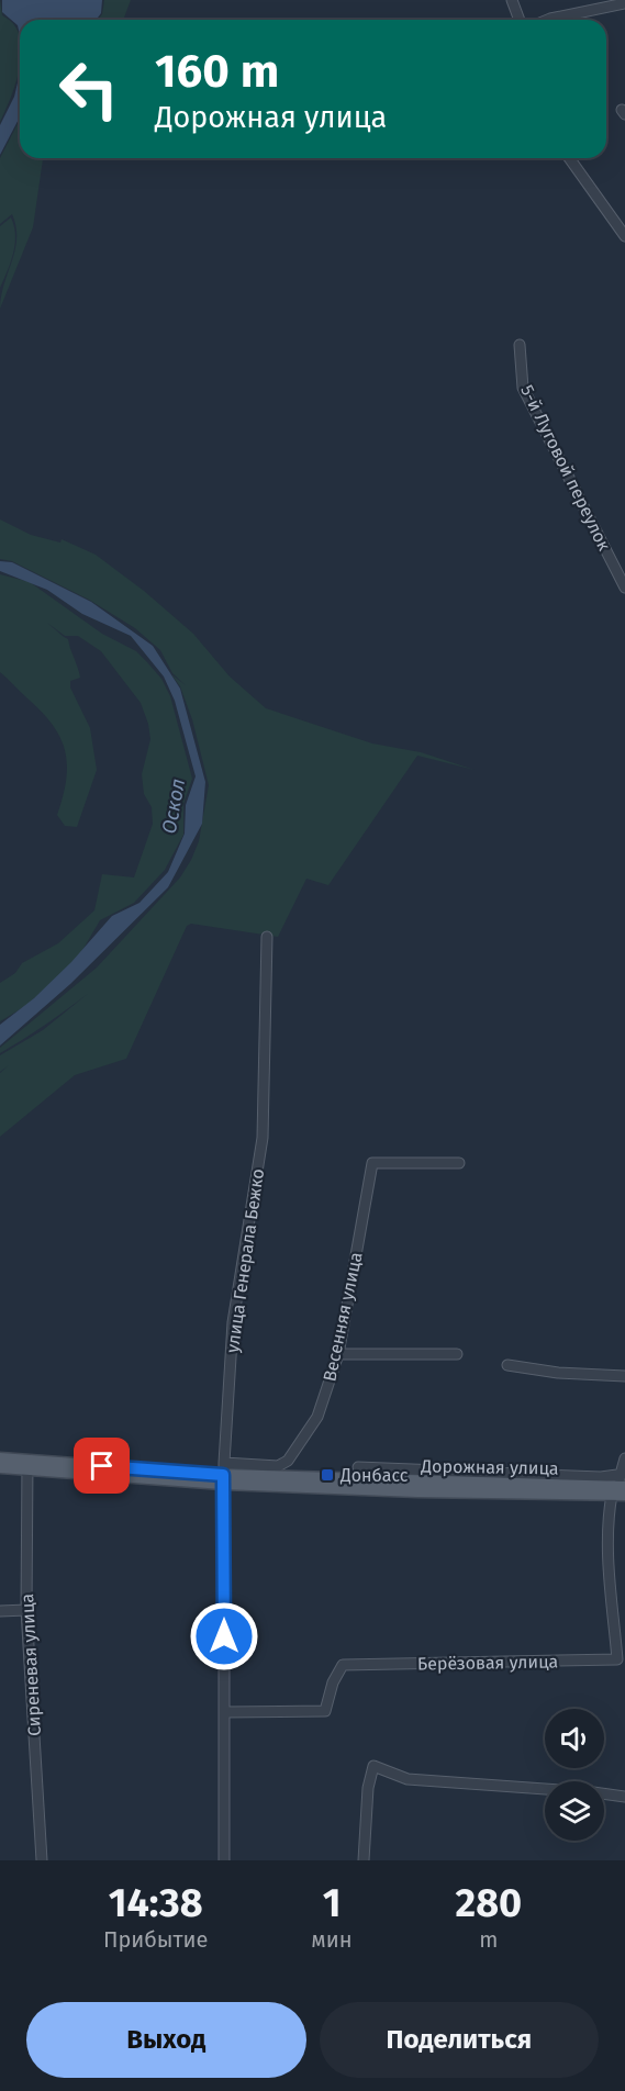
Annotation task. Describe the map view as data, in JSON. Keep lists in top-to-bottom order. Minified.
{"streets":{"main road":["Дорожная улица"],"street":["5-й Луговой переулок","улица Генерала Бежко","Весенняя улица","Берёзовая улица","Сиреневая улица"]},"crossings":[["улица Генерала Бежко","Весенняя улица"],["улица Генерала Бежко","Дорожная улица"],["улица Генерала Бежко","Берёзовая улица"],["Весенняя улица","Дорожная улица"],["Дорожная улица","Берёзовая улица"],["Дорожная улица","Сиреневая улица"]],"water":["Оскол"],"places":{"transit":["Донбасс"]},"page":{"turn":["160 m","Дорожная улица"],"eta":["14:38","Прибытие","1","мин","280","m"],"buttons":["Выход","Поделиться"]}}
